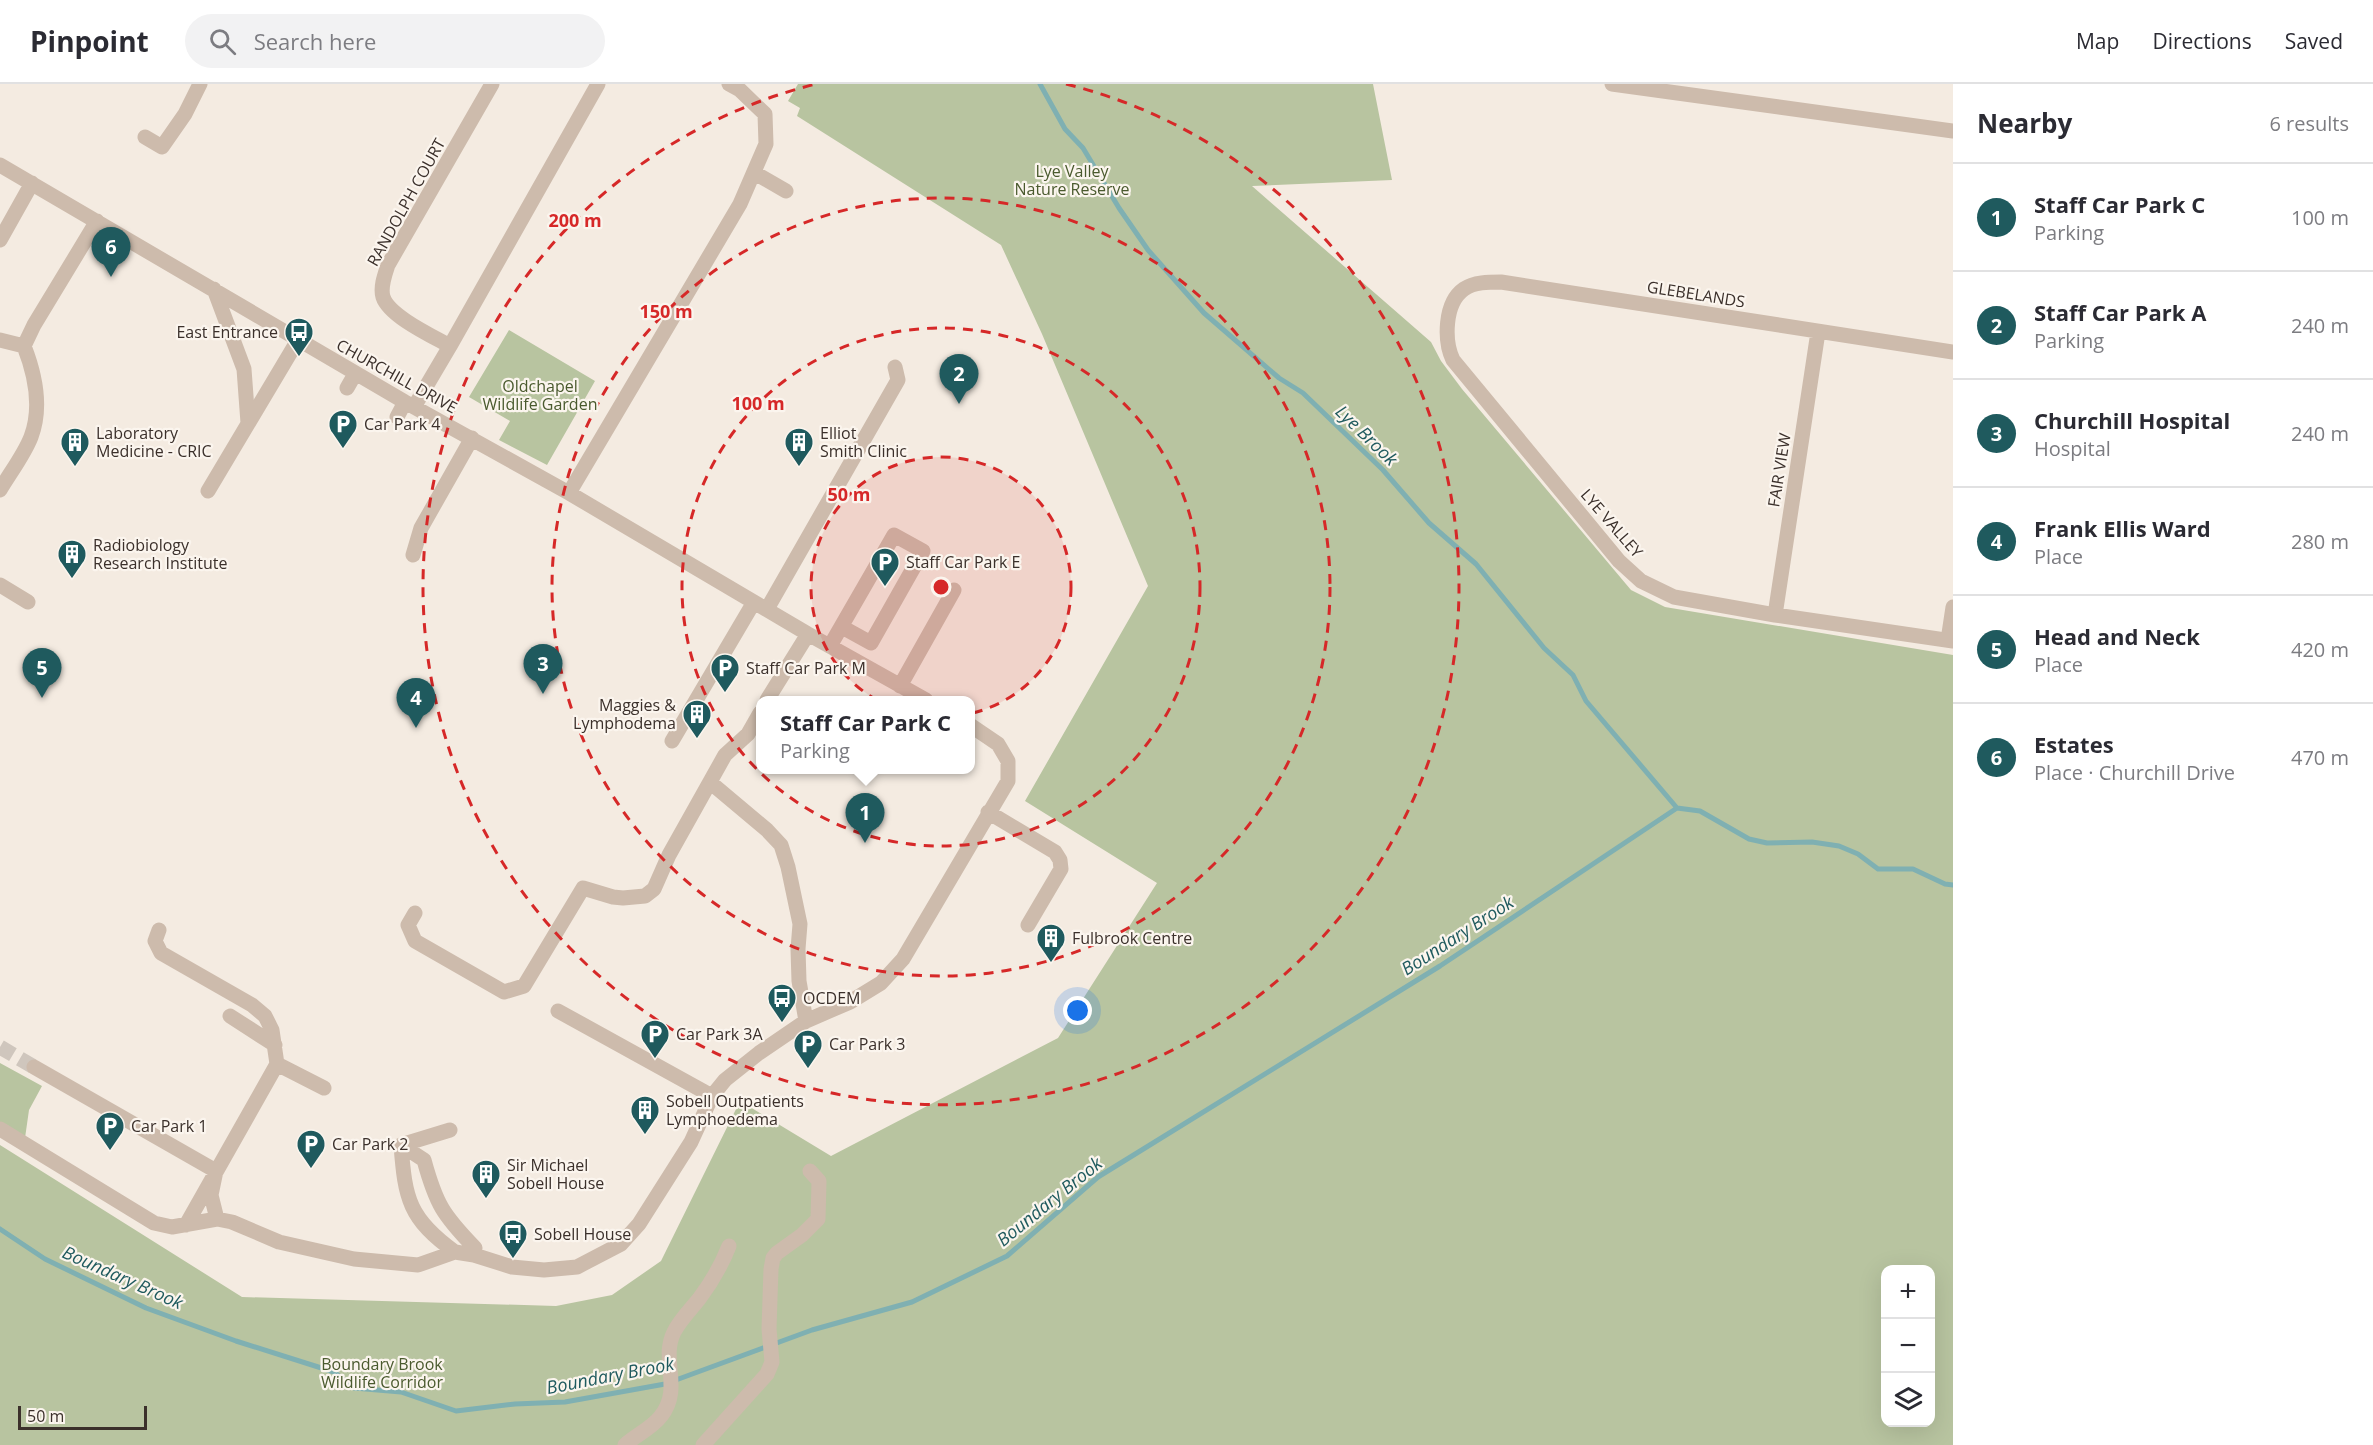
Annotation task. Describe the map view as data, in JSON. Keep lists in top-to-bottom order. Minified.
{"streets":{"street":["RANDOLPH COURT","GLEBELANDS","CHURCHILL DRIVE","FAIR VIEW","LYE VALLEY"]},"crossings":[["GLEBELANDS","FAIR VIEW"],["GLEBELANDS","LYE VALLEY"],["FAIR VIEW","LYE VALLEY"]],"water":["Lye Brook","Boundary Brook"],"parks":["Lye Valley Nature Reserve","Oldchapel Wildlife Garden","Boundary Brook Wildlife Corridor"],"places":{"bus stop":["East Entrance","OCDEM","Sobell House"],"parking":["Car Park 4","Staff Car Park E","Staff Car Park M","Car Park 3A","Car Park 3","Car Park 1","Car Park 2"],"building":["Laboratory Medicine - CRIC","Elliot Smith Clinic","Radiobiology Research Institute","Maggies & Lymphodema","Fulbrook Centre","Sobell Outpatients Lymphoedema","Sir Michael Sobell House"]},"scale_bar":"50 m","page":{"header":"Pinpoint","search":"Search here","nav":["Map","Directions","Saved"],"heading":["Nearby","6 results"],"list":[{"mark":"1","name":"Staff Car Park C","note":"Parking","value":"100 m"},{"mark":"2","name":"Staff Car Park A","note":"Parking","value":"240 m"},{"mark":"3","name":"Churchill Hospital","note":"Hospital","value":"240 m"},{"mark":"4","name":"Frank Ellis Ward","note":"Place","value":"280 m"},{"mark":"5","name":"Head and Neck","note":"Place","value":"420 m"},{"mark":"6","name":"Estates","note":"Place · Churchill Drive","value":"470 m"}],"pins":["6","2","3","5","4","1"],"popup":["Staff Car Park C","Parking"],"map_buttons":["+","−"],"scale":"50 m"},"rings":["200 m","150 m","100 m","50 m"]}
